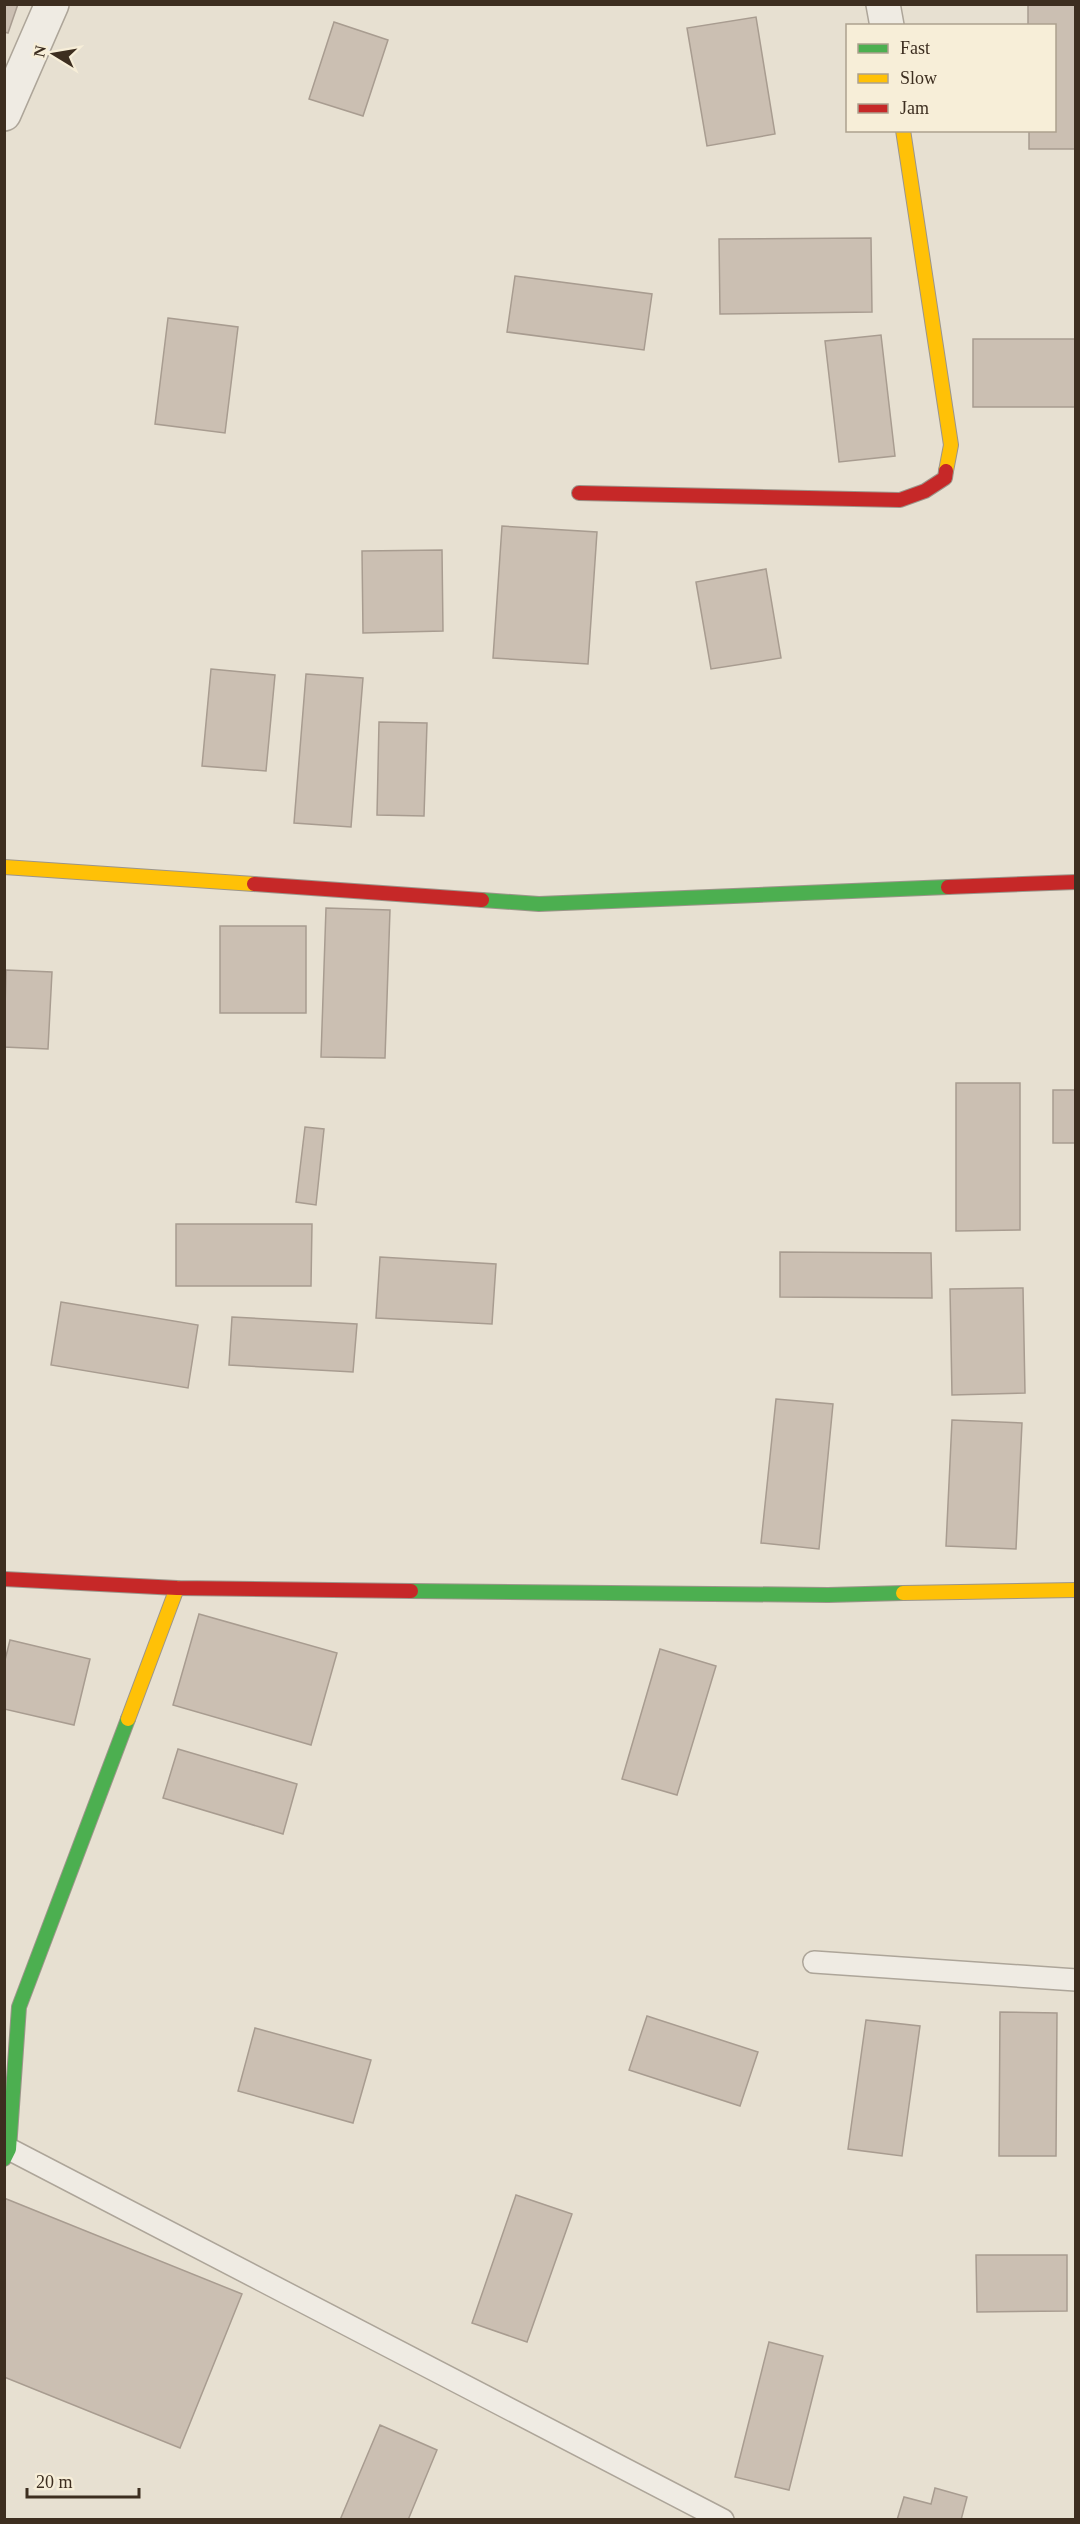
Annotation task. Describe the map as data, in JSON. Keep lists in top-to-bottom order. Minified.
{"legend":["Fast","Slow","Jam"],"scale_bar":"20 m","north":"left"}
